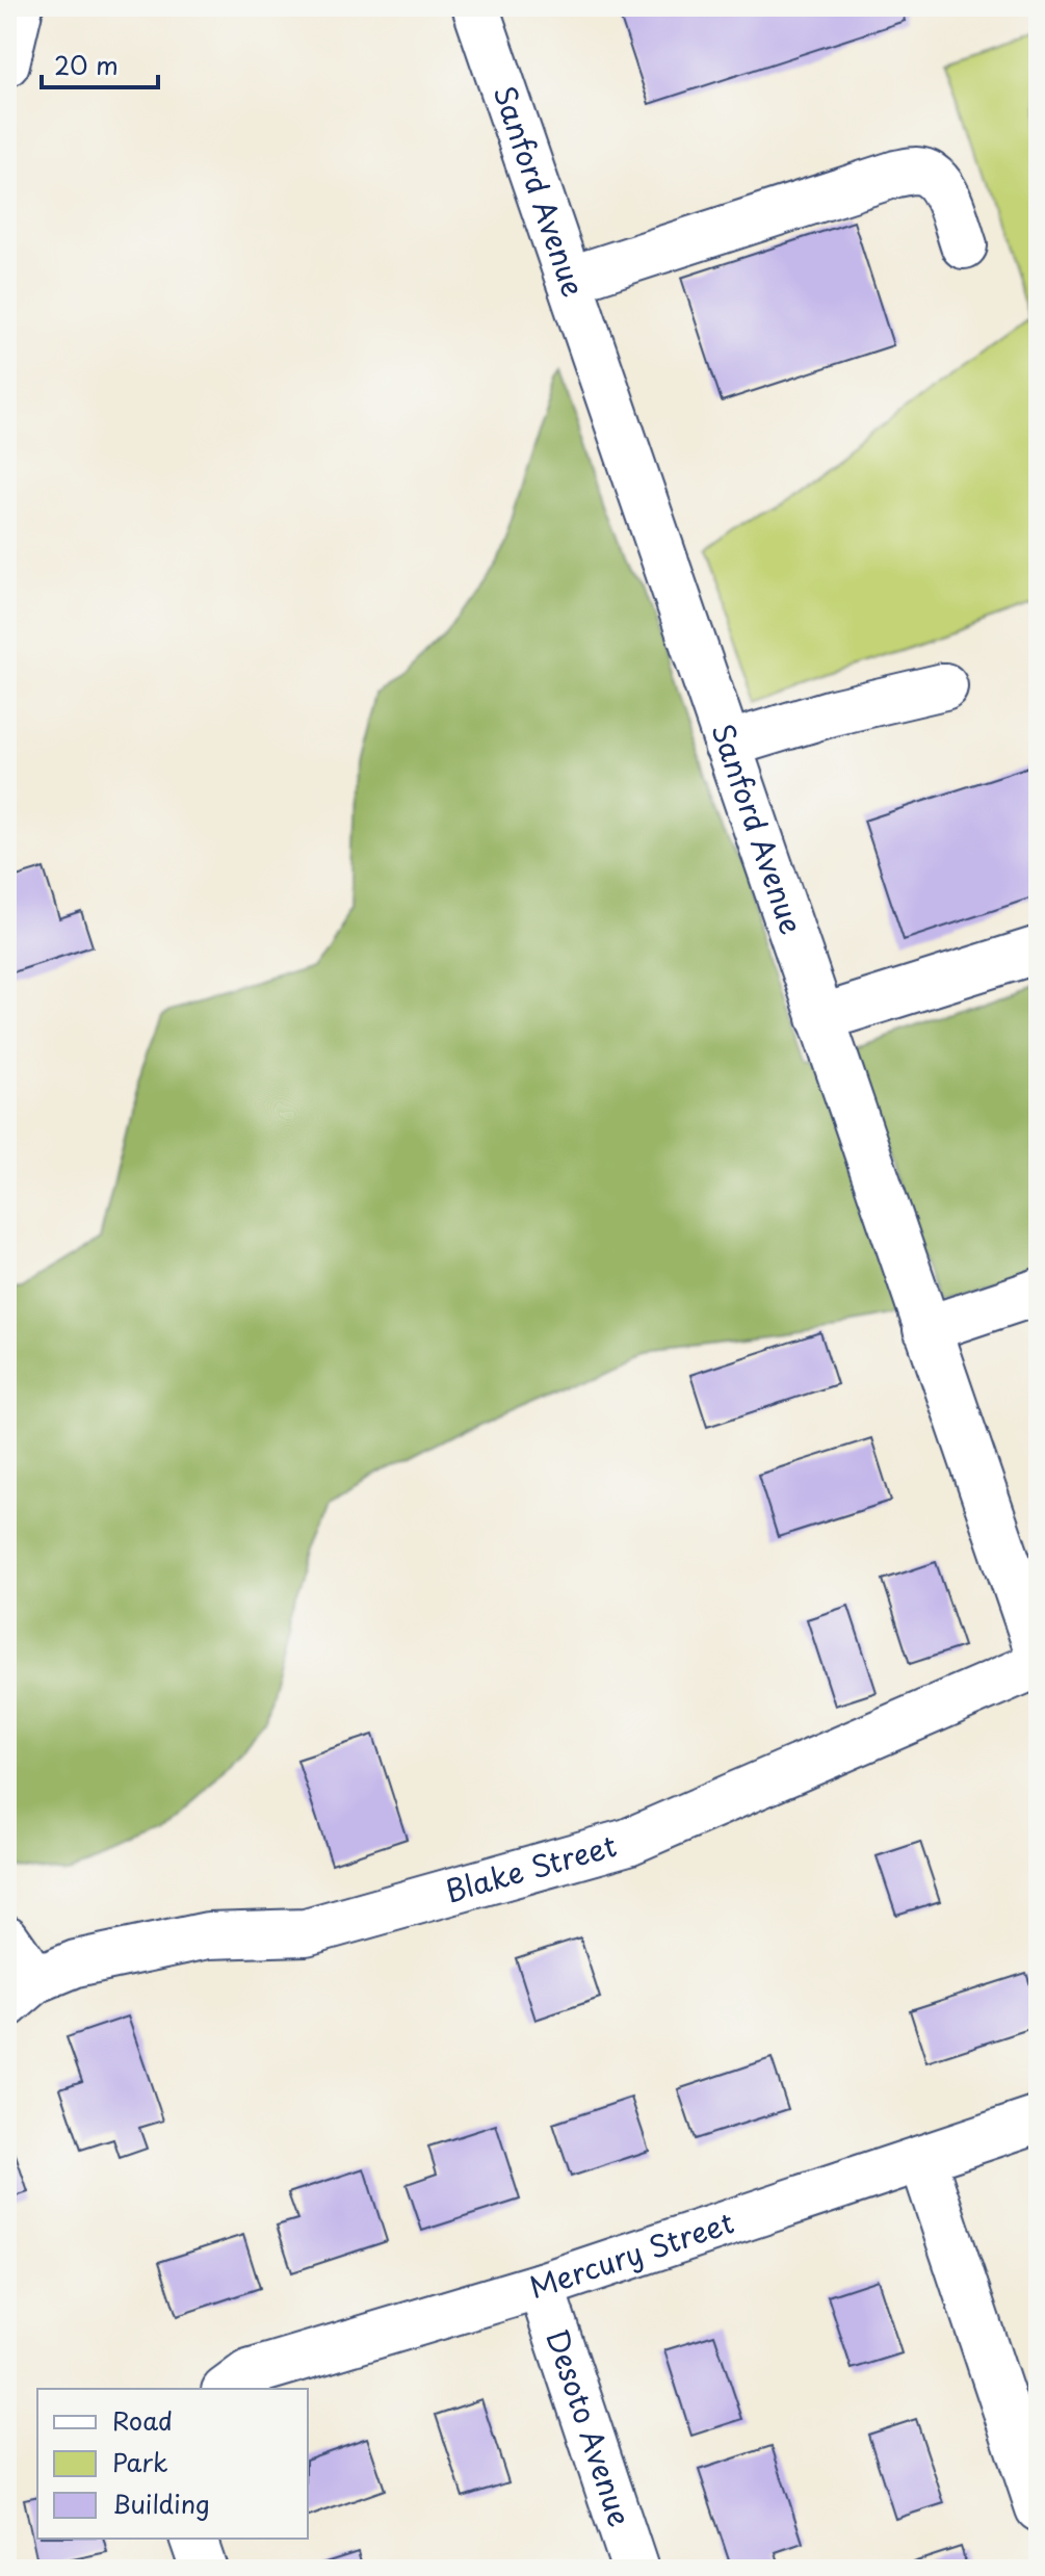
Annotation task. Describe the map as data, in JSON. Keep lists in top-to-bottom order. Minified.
{"streets":{"street":["Sanford Avenue","Blake Street","Mercury Street","Desoto Avenue"]},"crossings":[["Mercury Street","Desoto Avenue"]],"legend":["Road","Park","Building"],"scale_bar":"20 m"}
